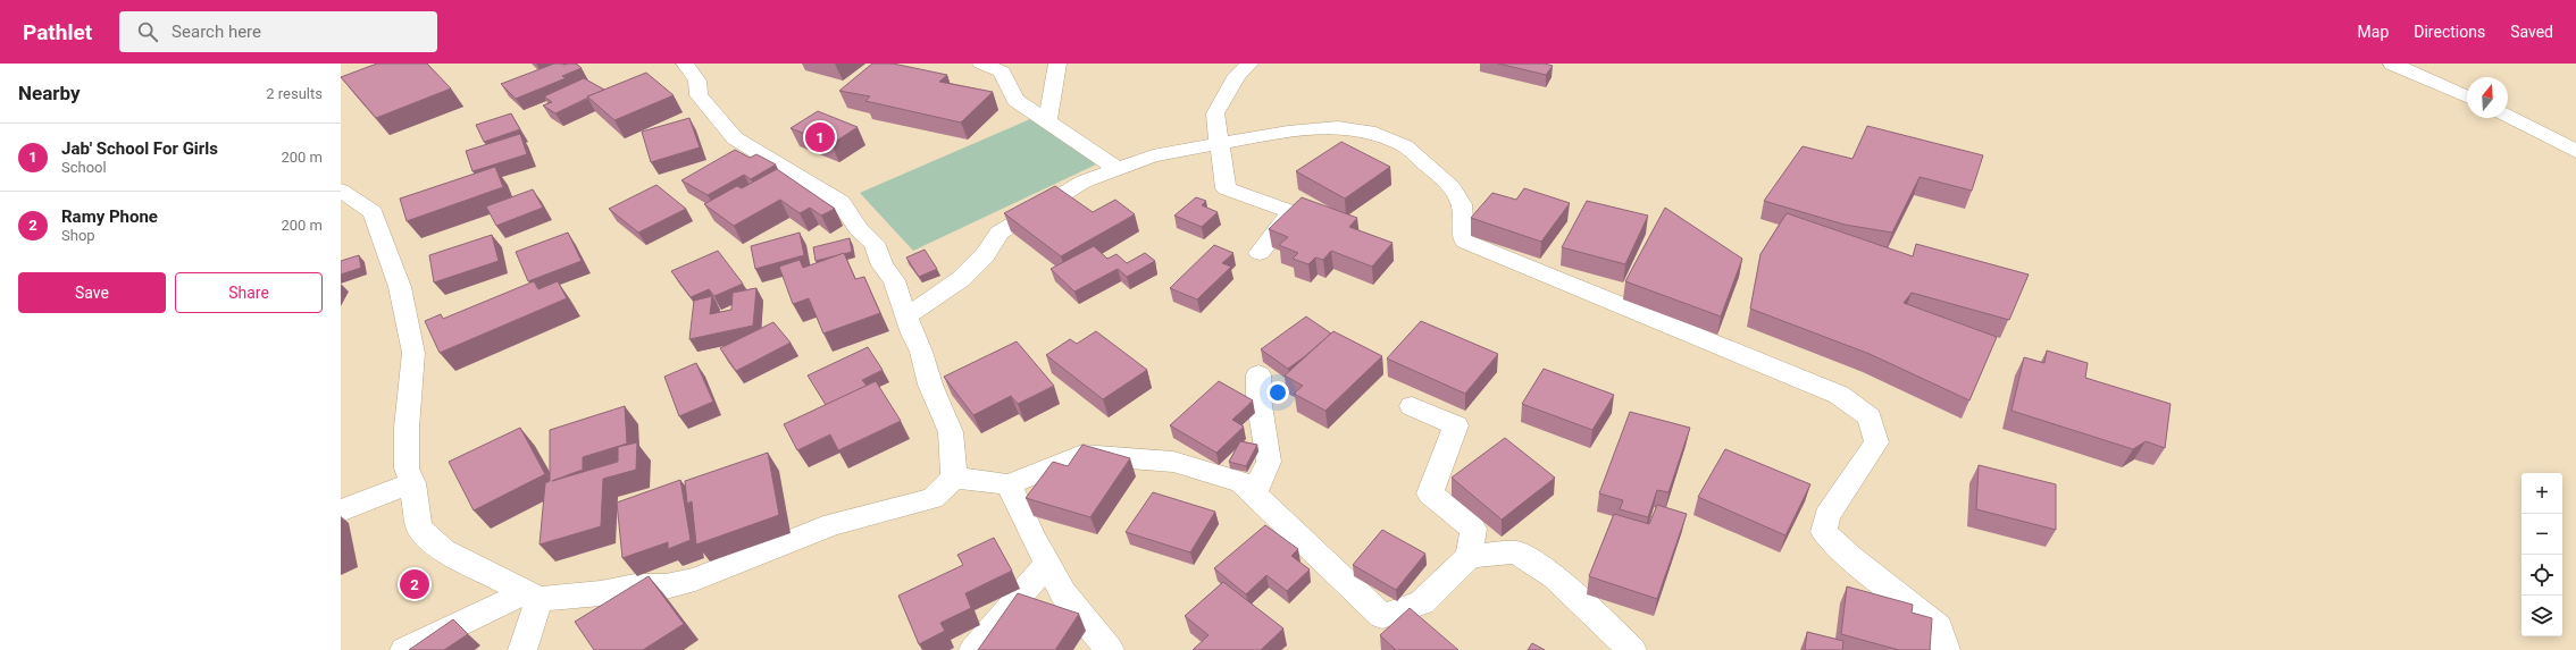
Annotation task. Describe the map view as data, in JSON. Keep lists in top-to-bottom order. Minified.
{"north":"top","page":{"header":"Pathlet","search":"Search here","nav":["Map","Directions","Saved"],"heading":["Nearby","2 results"],"pins":["1","2"],"list":[{"mark":"1","name":"Jab' School For Girls","note":"School","value":"200 m"},{"mark":"2","name":"Ramy Phone","note":"Shop","value":"200 m"}],"buttons":["Save","Share"],"map_buttons":["+","−"]}}
